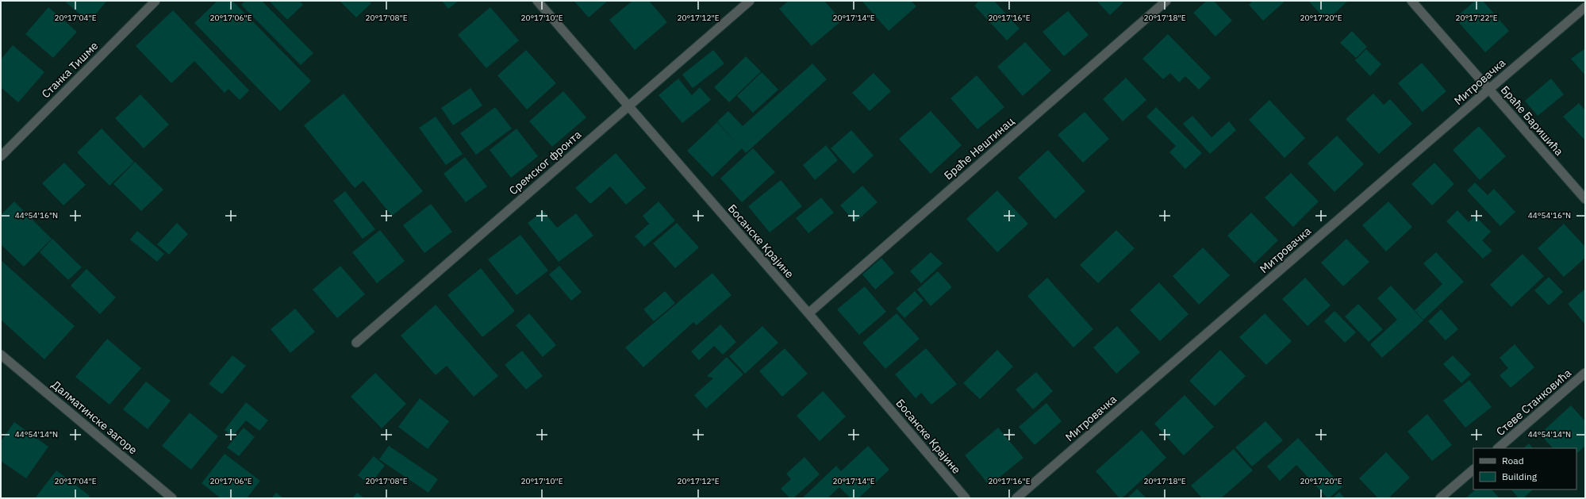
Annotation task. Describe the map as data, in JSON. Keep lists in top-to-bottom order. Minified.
{"streets":{"street":["Станка Тишме","Митровачка","Браће Баришића","Браће Нештинац","Сремског фронта","Босанске Крајине","Стеве Станковића","Далматинске загоре"]},"crossings":[["Митровачка","Браће Баришића"],["Браће Нештинац","Босанске Крајине"],["Сремског фронта","Босанске Крајине"]],"legend":["Road","Building"],"coordinates":["20°17'04\"E","20°17'06\"E","20°17'08\"E","20°17'10\"E","20°17'12\"E","20°17'14\"E","20°17'16\"E","20°17'18\"E","20°17'20\"E","20°17'22\"E","44°54'16\"N","44°54'14\"N"]}
